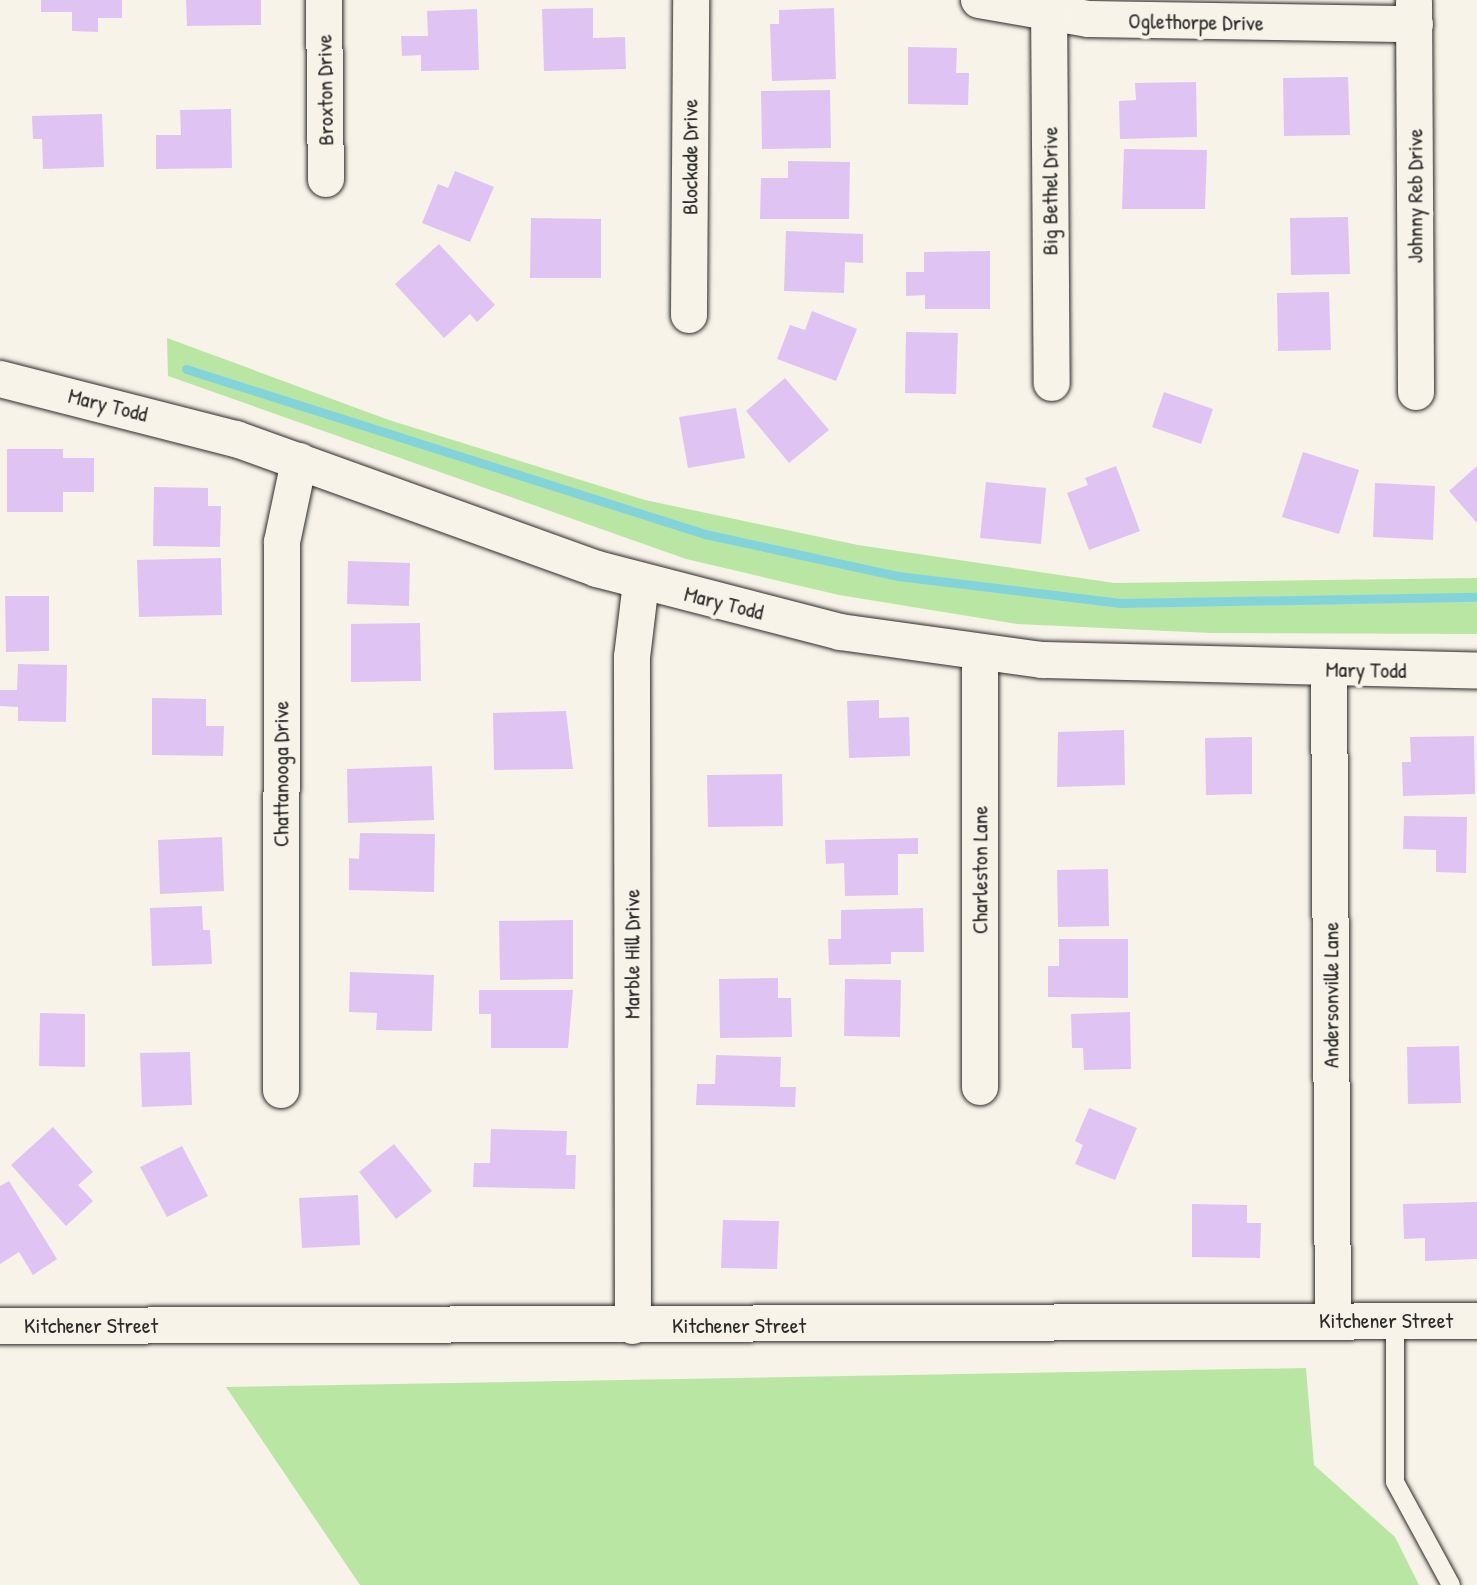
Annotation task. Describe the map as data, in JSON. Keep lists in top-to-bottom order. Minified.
{"streets":{"street":["Oglethorpe Drive","Broxton Drive","Blockade Drive","Big Bethel Drive","Johnny Reb Drive","Mary Todd","Chattanooga Drive","Charleston Lane","Marble Hill Drive","Andersonville Lane","Kitchener Street"]},"crossings":[["Oglethorpe Drive","Big Bethel Drive"],["Oglethorpe Drive","Johnny Reb Drive"],["Mary Todd","Chattanooga Drive"],["Mary Todd","Charleston Lane"],["Mary Todd","Marble Hill Drive"],["Mary Todd","Andersonville Lane"],["Marble Hill Drive","Kitchener Street"],["Andersonville Lane","Kitchener Street"]]}
